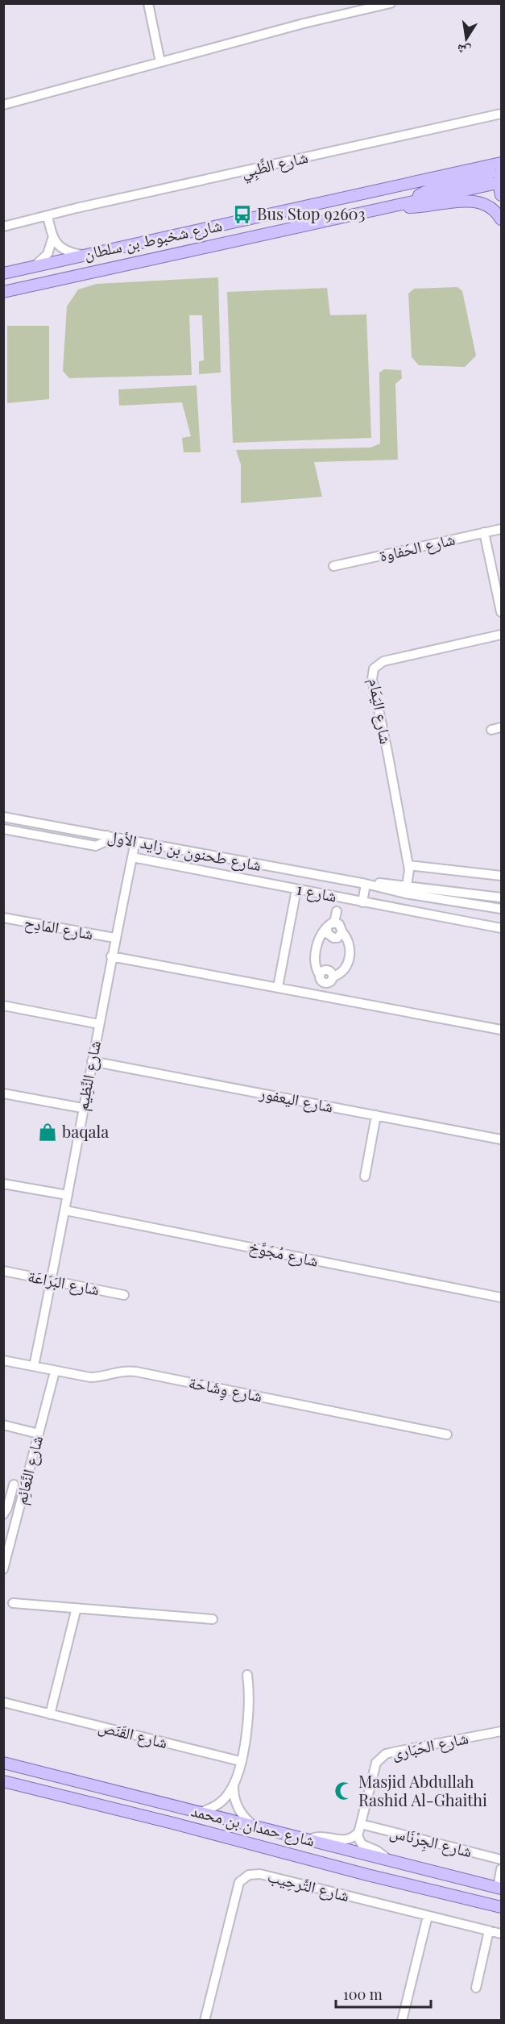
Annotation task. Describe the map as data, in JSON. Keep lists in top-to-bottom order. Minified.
{"streets":{"main road":["شارع شخبوط بن سلطان","شارع حمدان بن محمد"],"street":["شارع الظَّبِي","شارع الحَفاوة","شارع اليَمَام","شارع طحنون بن زايد الأول","شارع 1","شارع المَادِح","شارع النَّظِيم","شارع اليعفور","شارع مُجَوَّخ","شارع البَرَاعَة","شارع وِشَاحَة","شارع النَّعَائِم","شارع القَنَص","شارع الحَبَارى","شارع الجِرْنَاس","شارع التَّرحِيب"]},"crossings":[["شارع اليَمَام","شارع طحنون بن زايد الأول"],["شارع طحنون بن زايد الأول","شارع النَّظِيم"],["شارع 1","شارع النَّظِيم"],["شارع المَادِح","شارع النَّظِيم"],["شارع النَّظِيم","شارع اليعفور"],["شارع النَّظِيم","شارع مُجَوَّخ"],["شارع النَّظِيم","شارع البَرَاعَة"],["شارع النَّظِيم","شارع وِشَاحَة"],["شارع وِشَاحَة","شارع النَّعَائِم"],["شارع الحَبَارى","شارع الجِرْنَاس"]],"places":{"bus stop":["Bus Stop 92603"],"shop":["baqala"],"mosque":["Masjid Abdullah Rashid Al-Ghaithi"]},"scale_bar":"100 m","north":"bottom"}
